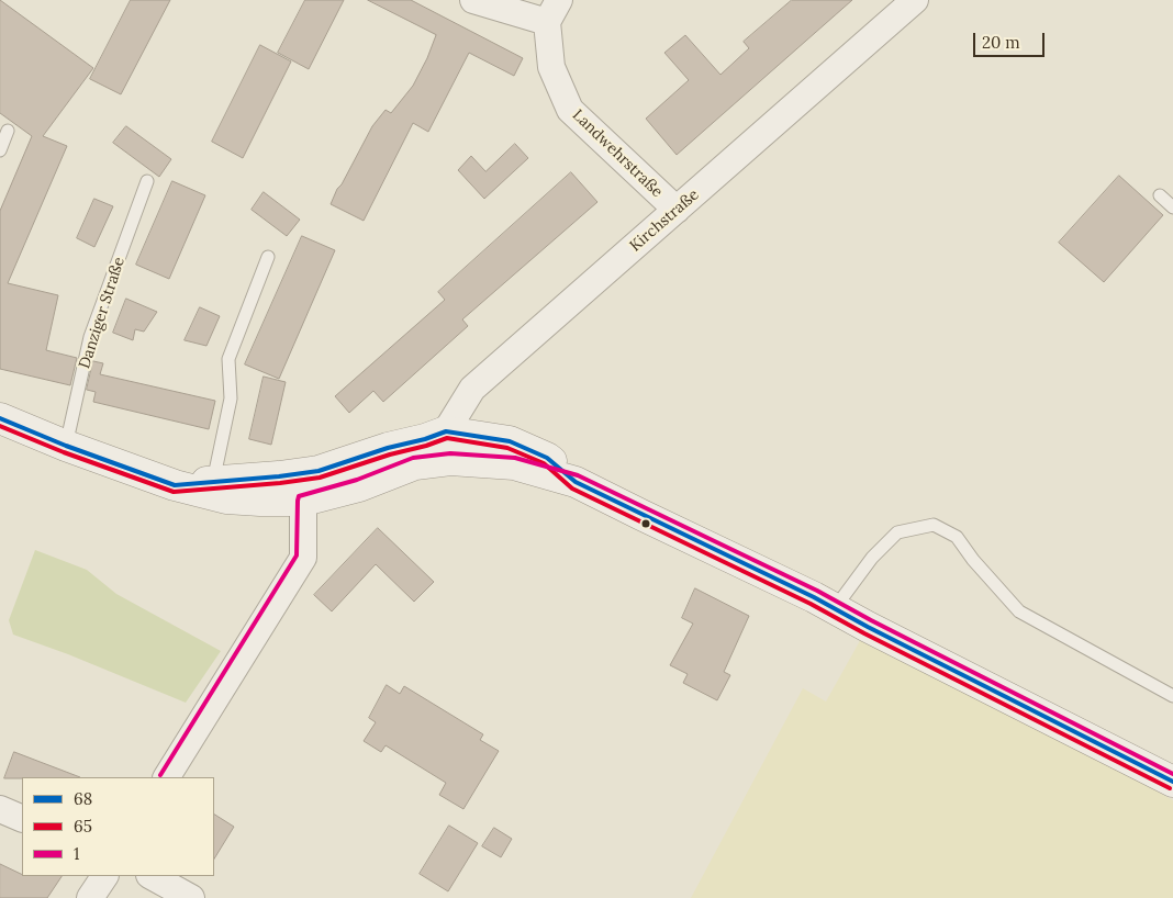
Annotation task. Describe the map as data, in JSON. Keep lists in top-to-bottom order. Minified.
{"streets":{"street":["Landwehrstraße","Kirchstraße"],"lane":["Danziger Straße"]},"crossings":[["Landwehrstraße","Kirchstraße"]],"lines":["transit line 68","transit line 65","transit line 1"],"legend":["68","65","1"],"scale_bar":"20 m"}
